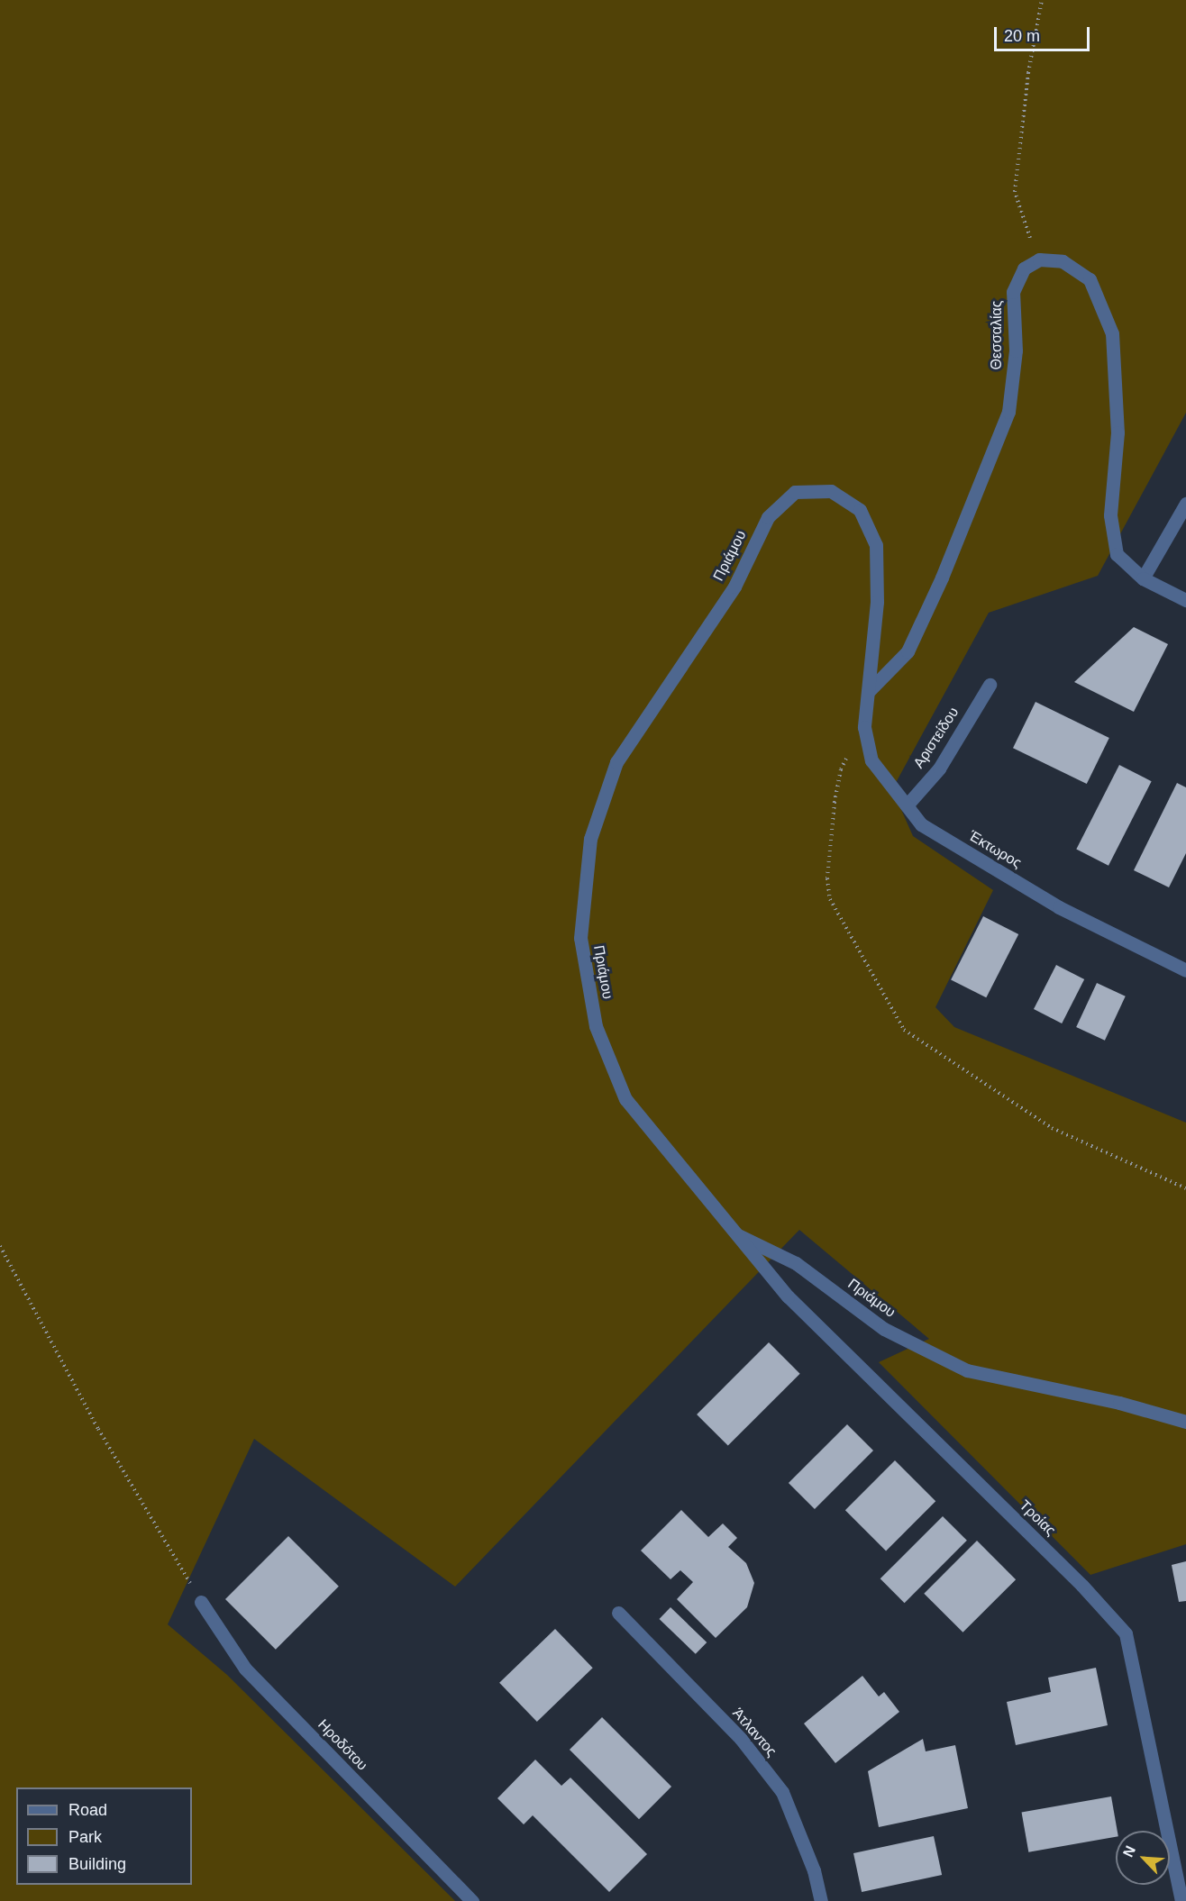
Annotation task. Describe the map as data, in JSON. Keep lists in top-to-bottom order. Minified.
{"streets":{"street":["Θεσσαλίας","Πριάμου","Αριστείδου","Έκτωρος","Τροίας","Άτλαντος","Ηροδότου"]},"crossings":[["Θεσσαλίας","Πριάμου"],["Θεσσαλίας","Έκτωρος"],["Πριάμου","Έκτωρος"],["Πριάμου","Τροίας"],["Αριστείδου","Έκτωρος"]],"legend":["Road","Park","Building"],"scale_bar":"20 m","north":"top left"}
